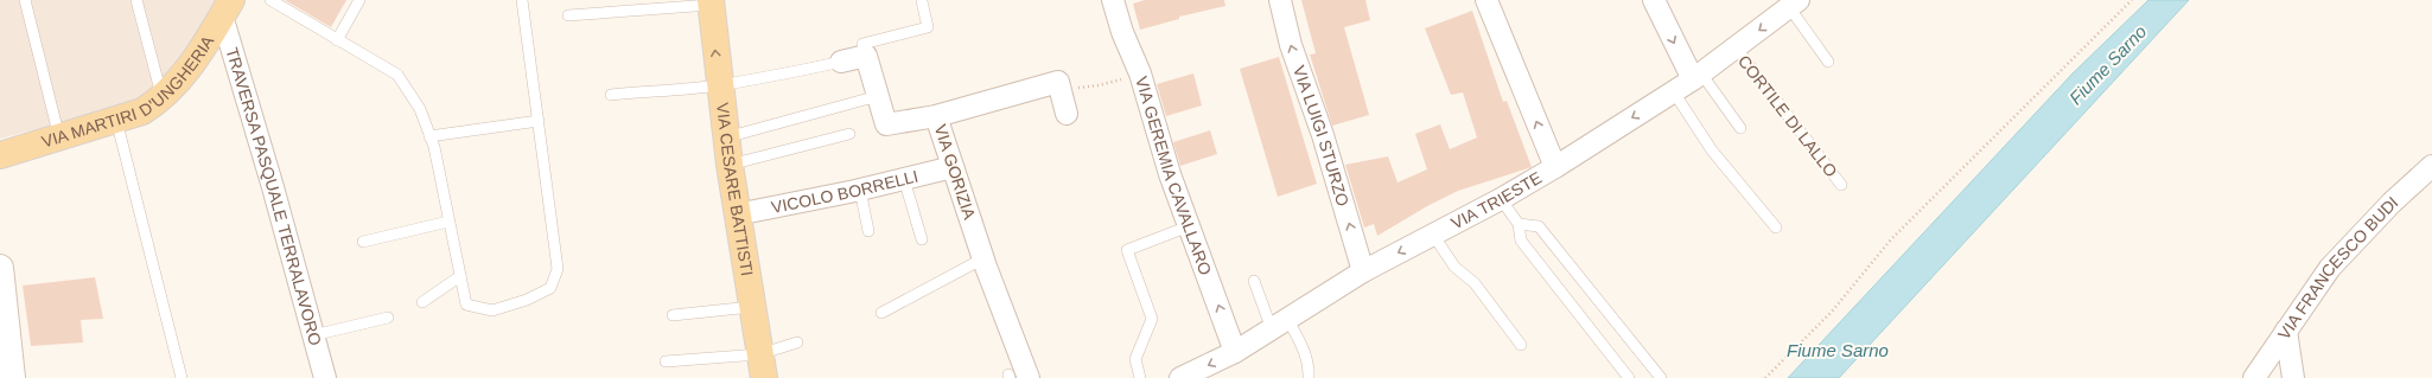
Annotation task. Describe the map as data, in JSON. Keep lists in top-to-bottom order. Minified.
{"streets":{"main road":["VIA MARTIRI D'UNGHERIA","VIA CESARE BATTISTI"],"street":["VIA LUIGI STURZO","VIA GORIZIA","VIA GEREMIA CAVALLARO","VICOLO BORRELLI","TRAVERSA PASQUALE TERRALAVORO","VIA TRIESTE","VIA FRANCESCO BUDI"],"lane":["CORTILE DI LALLO"]},"crossings":[["VIA MARTIRI D'UNGHERIA","TRAVERSA PASQUALE TERRALAVORO"],["CORTILE DI LALLO","VIA TRIESTE"],["VIA LUIGI STURZO","VIA TRIESTE"],["VIA GORIZIA","VICOLO BORRELLI"],["VIA GEREMIA CAVALLARO","VIA TRIESTE"],["VIA CESARE BATTISTI","VICOLO BORRELLI"]],"one_way":["VIA LUIGI STURZO","VIA GEREMIA CAVALLARO","VIA TRIESTE"],"water":["Fiume Sarno"]}
